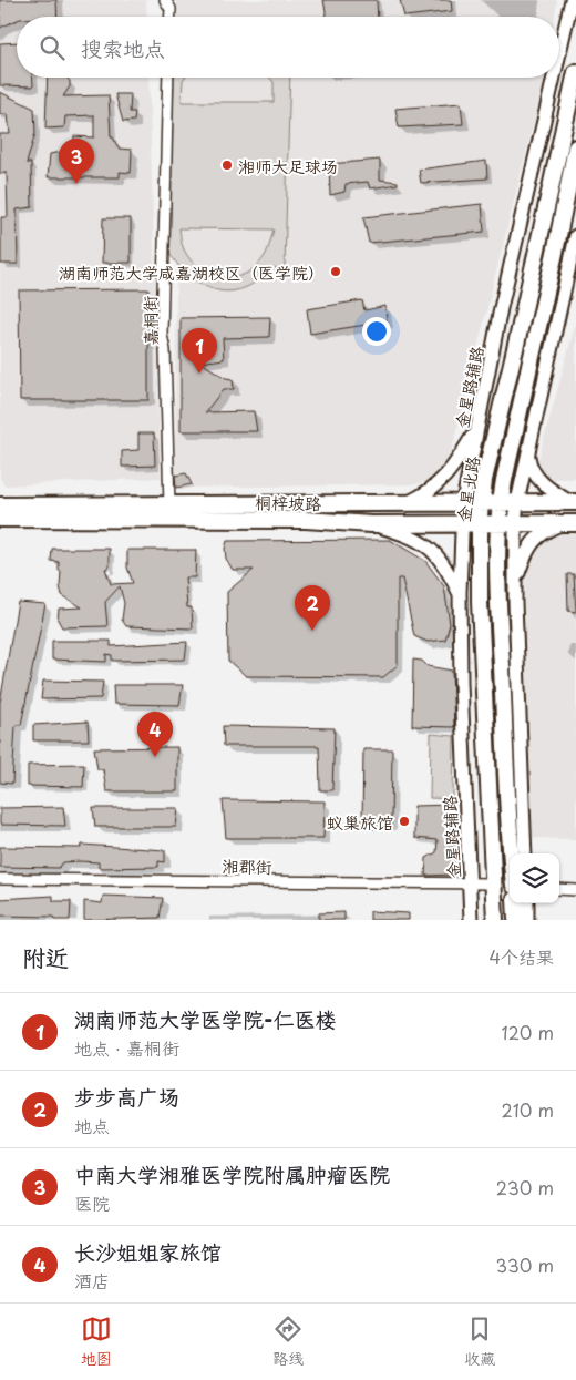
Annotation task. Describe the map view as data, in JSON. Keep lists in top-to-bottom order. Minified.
{"streets":{"main road":["金星北路","桐梓坡路"],"street":["嘉桐街","金星路辅路","湘郡街"]},"crossings":[["嘉桐街","桐梓坡路"],["金星路辅路","桐梓坡路"],["金星北路","桐梓坡路"],["金星北路","湘郡街"]],"places":["湘师大足球场","湖南师范大学咸嘉湖校区（医学院）","蚁巢旅馆"],"page":{"search":"搜索地点","pins":["3","1","2","4"],"heading":["附近","4个结果"],"list":[{"mark":"1","name":"湖南师范大学医学院-仁医楼","note":"地点 · 嘉桐街","value":"120 m"},{"mark":"2","name":"步步高广场","note":"地点","value":"210 m"},{"mark":"3","name":"中南大学湘雅医学院附属肿瘤医院","note":"医院","value":"230 m"},{"mark":"4","name":"长沙姐姐家旅馆","note":"酒店","value":"330 m"}],"nav":["地图","路线","收藏"]}}
